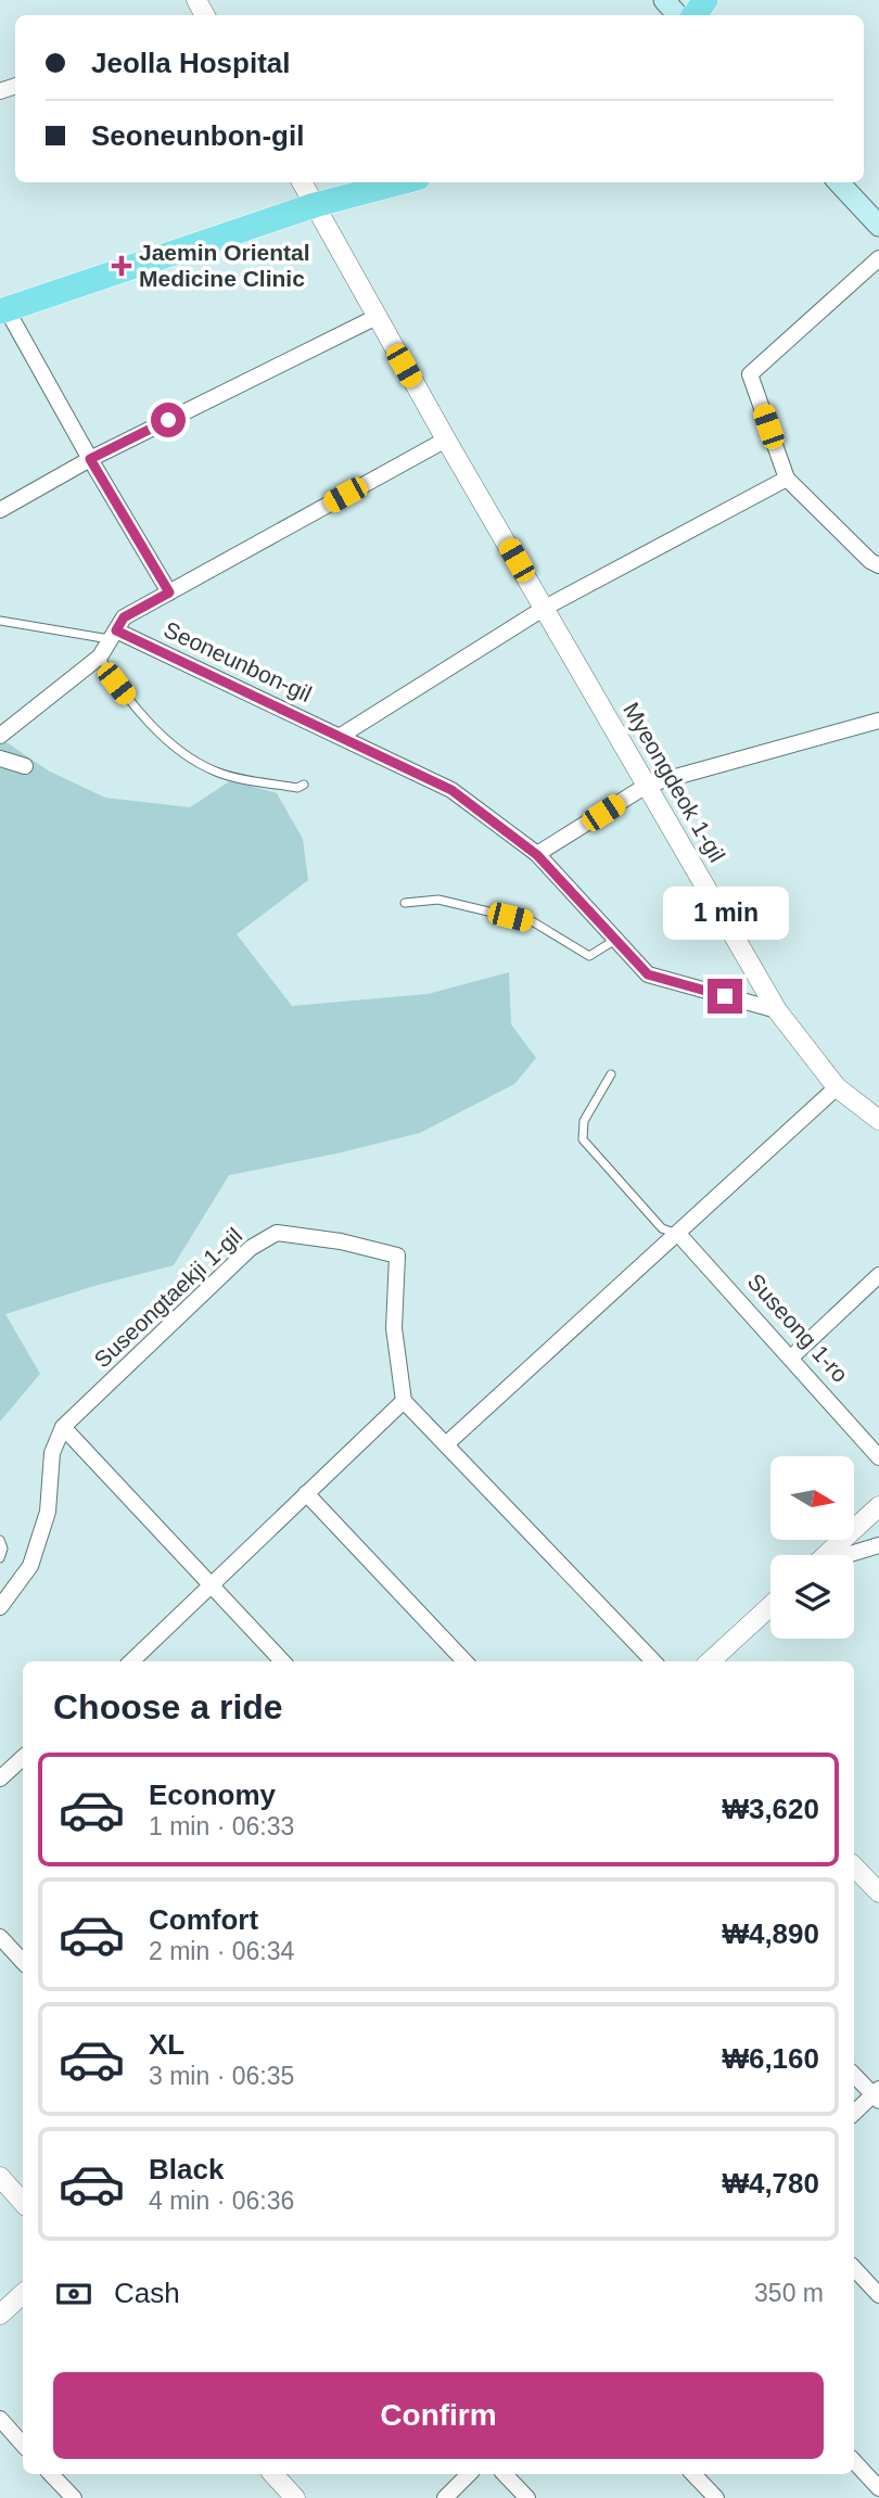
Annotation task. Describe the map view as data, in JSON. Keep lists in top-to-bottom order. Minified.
{"streets":{"street":["Seoneunbon-gil","Myeongdeok 1-gil","Suseongtaekji 1-gil","Suseong 1-ro"]},"crossings":[["Seoneunbon-gil","Myeongdeok 1-gil"]],"places":{"health":["Jaemin Oriental Medicine Clinic"]},"north":"right","page":{"banner":["Jeolla Hospital","Seoneunbon-gil"],"bubble":"1 min","heading":"Choose a ride","list":[{"name":"Economy","note":"1 min · 06:33","value":"₩3,620"},{"name":"Comfort","note":"2 min · 06:34","value":"₩4,890"},{"name":"XL","note":"3 min · 06:35","value":"₩6,160"},{"name":"Black","note":"4 min · 06:36","value":"₩4,780"}],"pay":["Cash","350 m"],"buttons":"Confirm"}}
